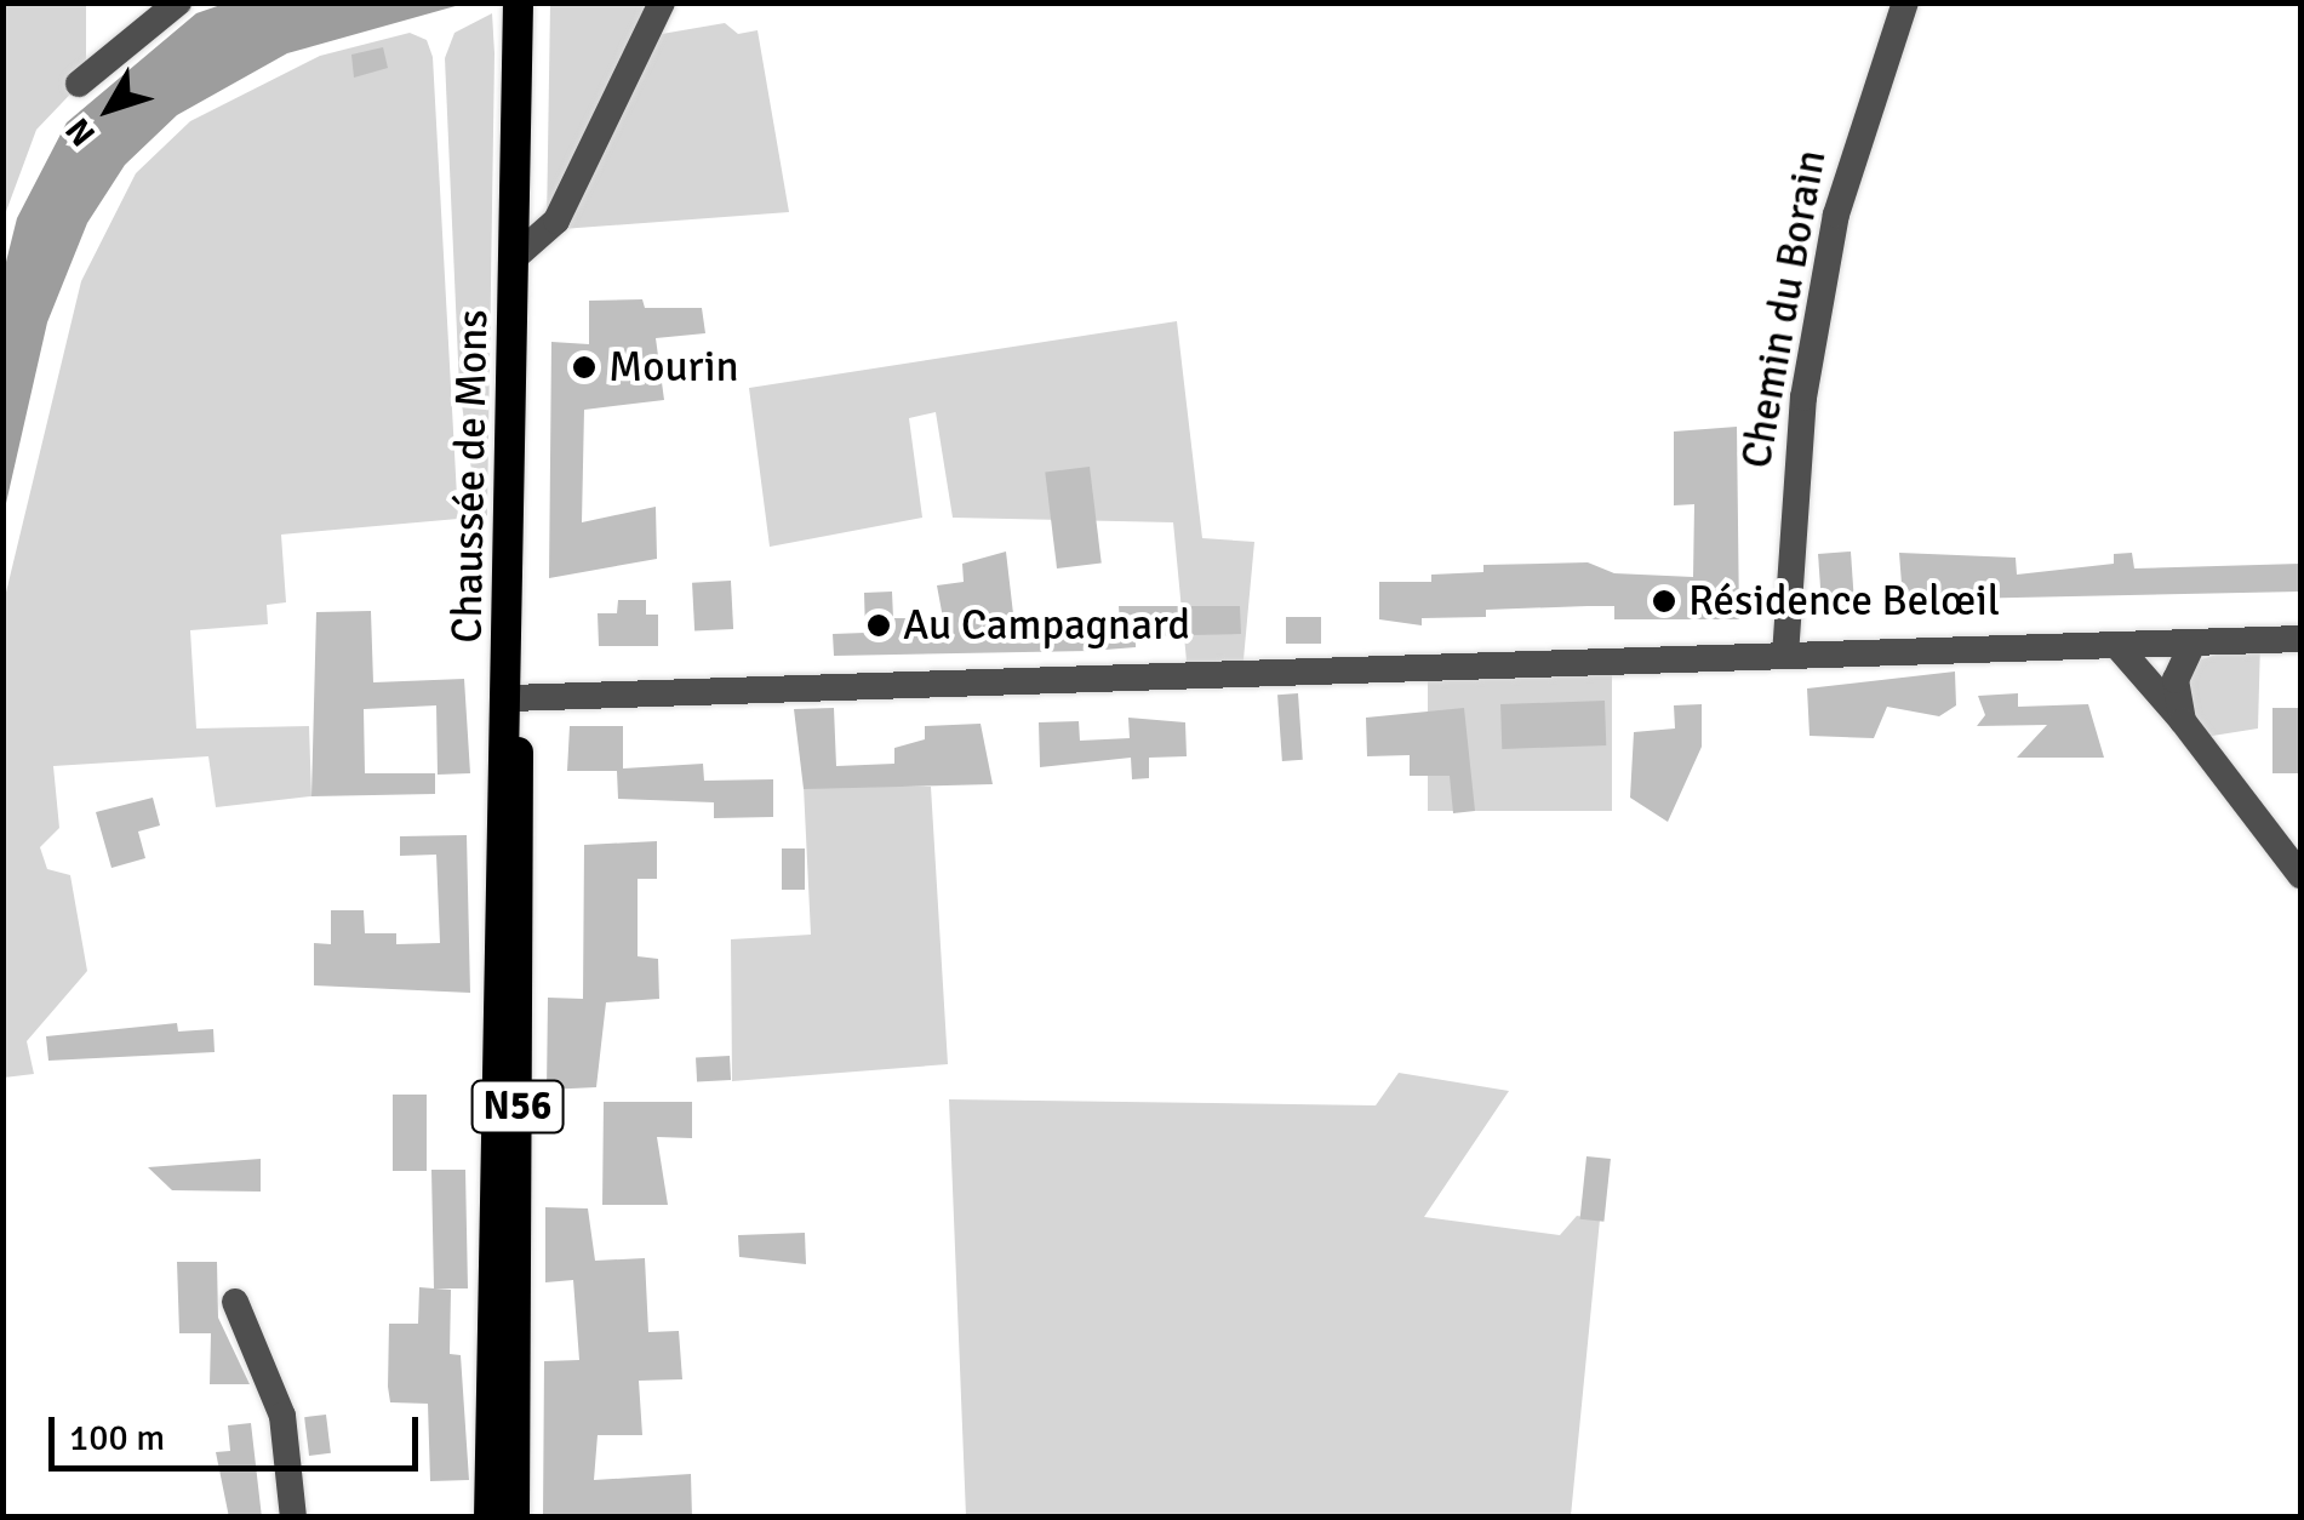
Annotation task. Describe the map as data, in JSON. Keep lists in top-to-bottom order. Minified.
{"streets":{"main road":["Chaussée de Mons","N56"],"street":["Chemin du Borain"]},"places":["Mourin","Résidence Belœil","Au Campagnard"],"scale_bar":"100 m","north":"bottom left"}
